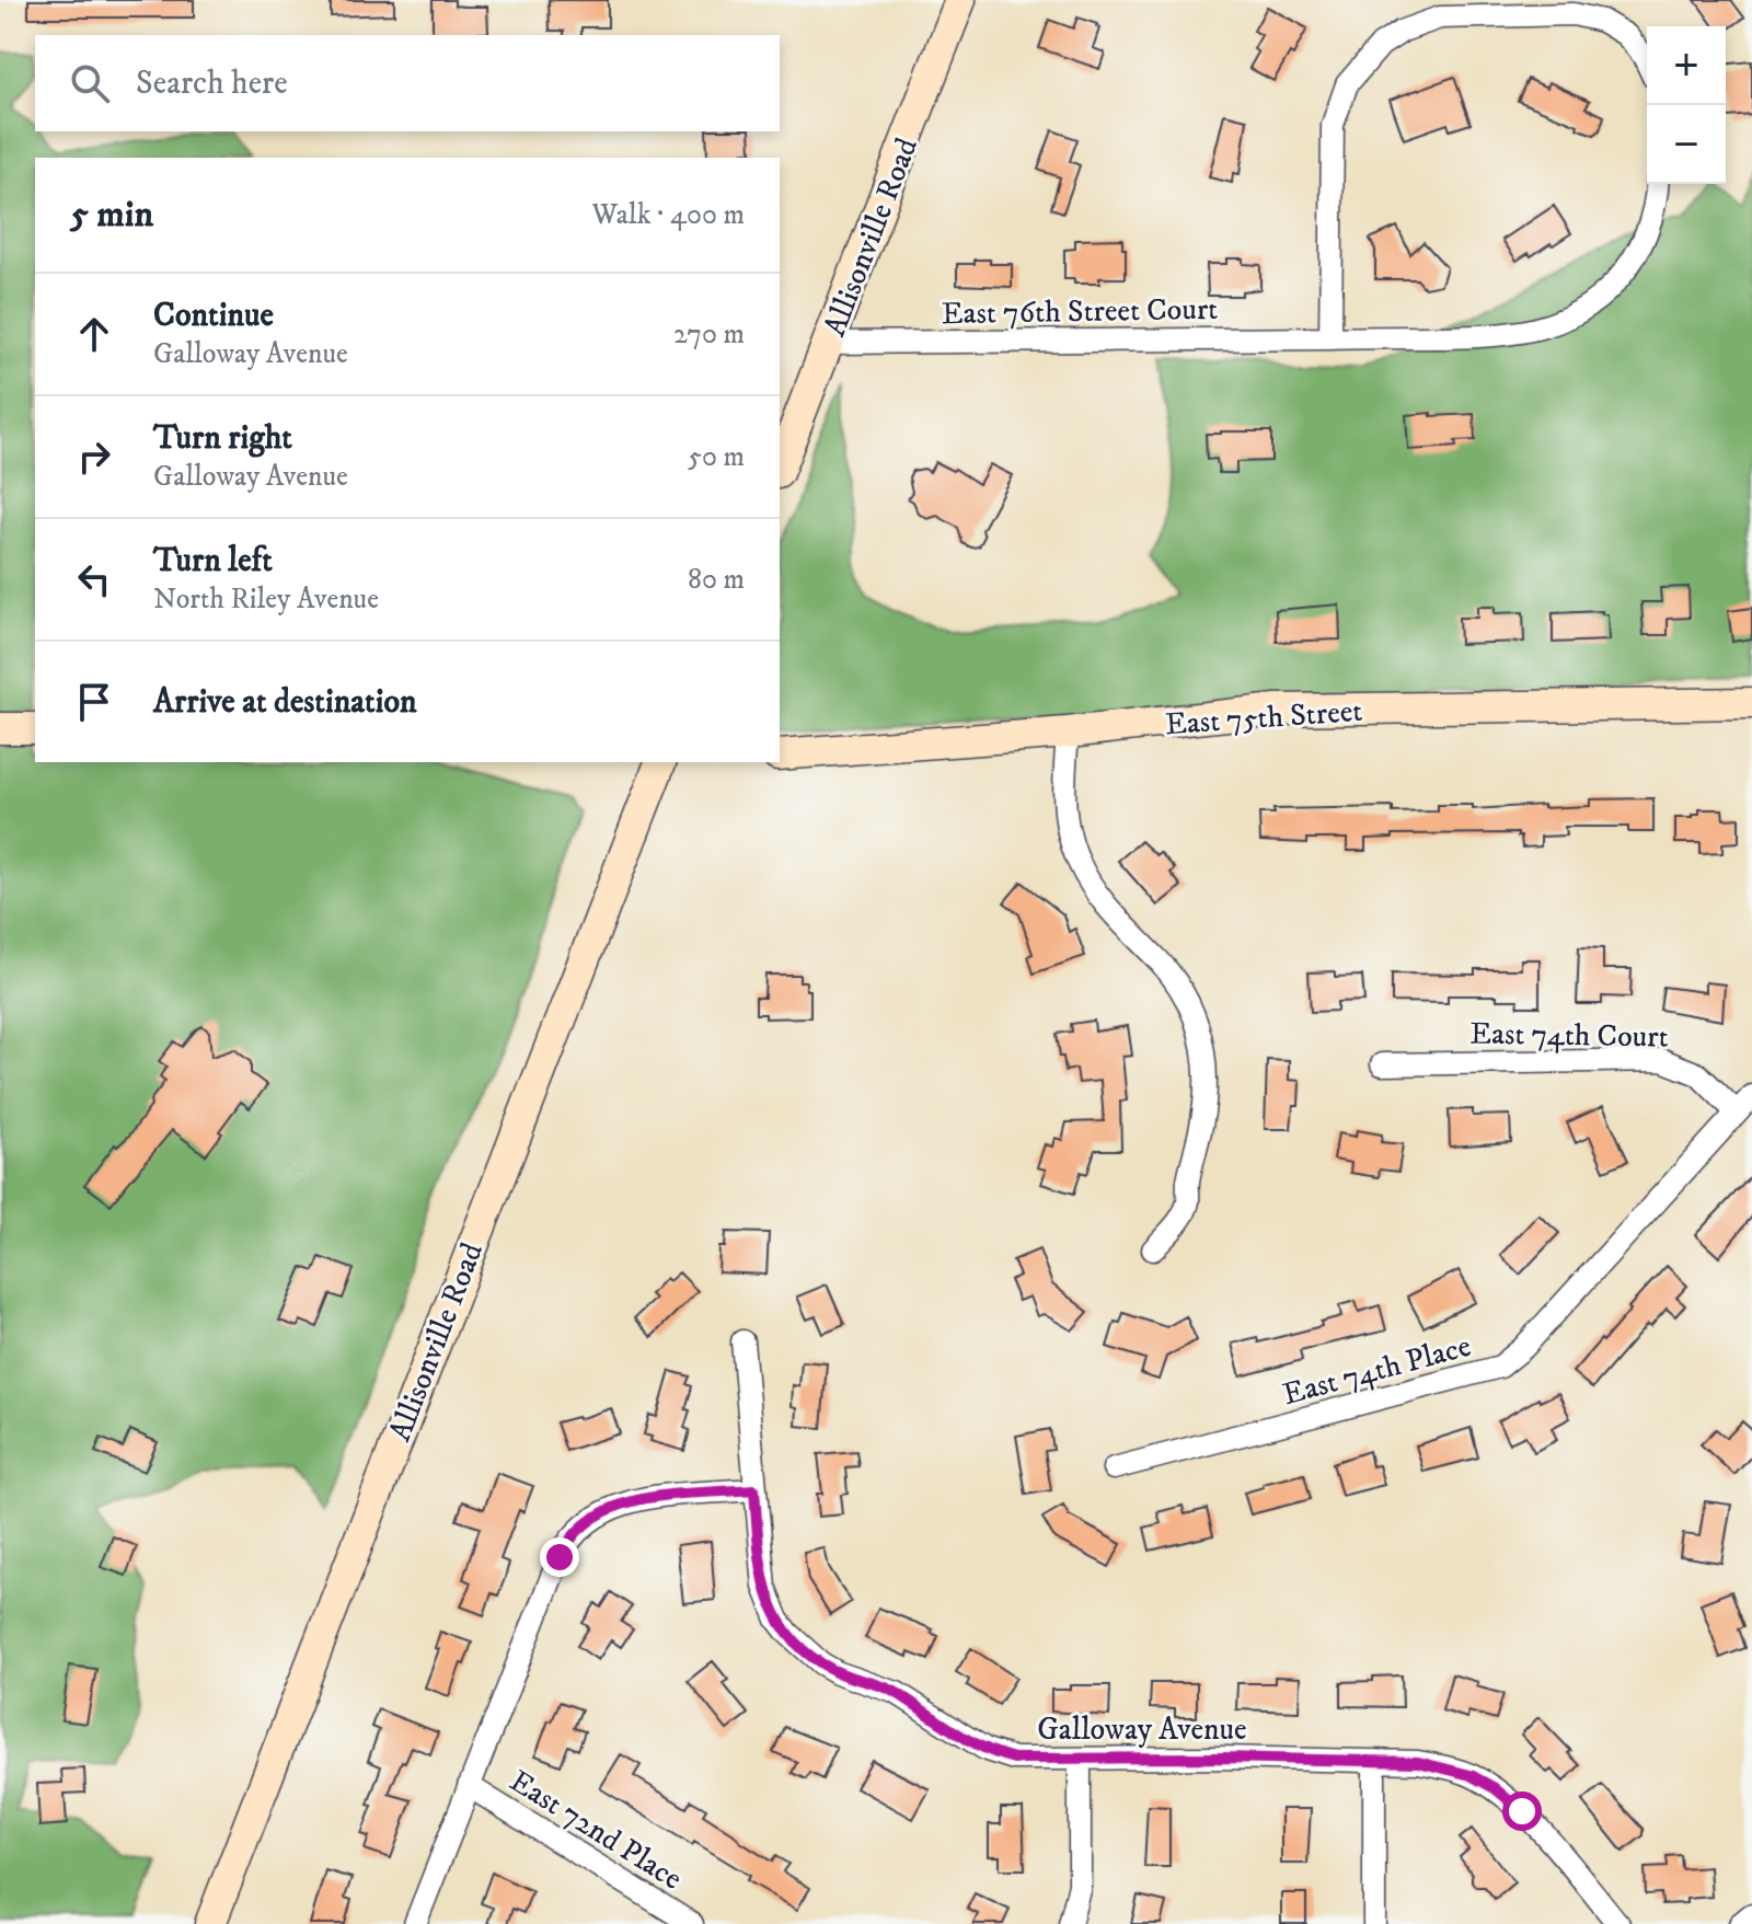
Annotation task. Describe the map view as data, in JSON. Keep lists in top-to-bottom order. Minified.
{"streets":{"main road":["Allisonville Road","East 75th Street"],"street":["East 76th Street Court","East 74th Court","East 74th Place","Galloway Avenue","East 72nd Place"]},"crossings":[["Allisonville Road","East 76th Street Court"],["East 74th Court","East 74th Place"]],"page":{"map_buttons":["+","−"],"search":"Search here","heading":["5 min","Walk · 400 m"],"list":[["Continue","Galloway Avenue","270 m"],["Turn right","Galloway Avenue","50 m"],["Turn left","North Riley Avenue","80 m"],"Arrive at destination"]}}
